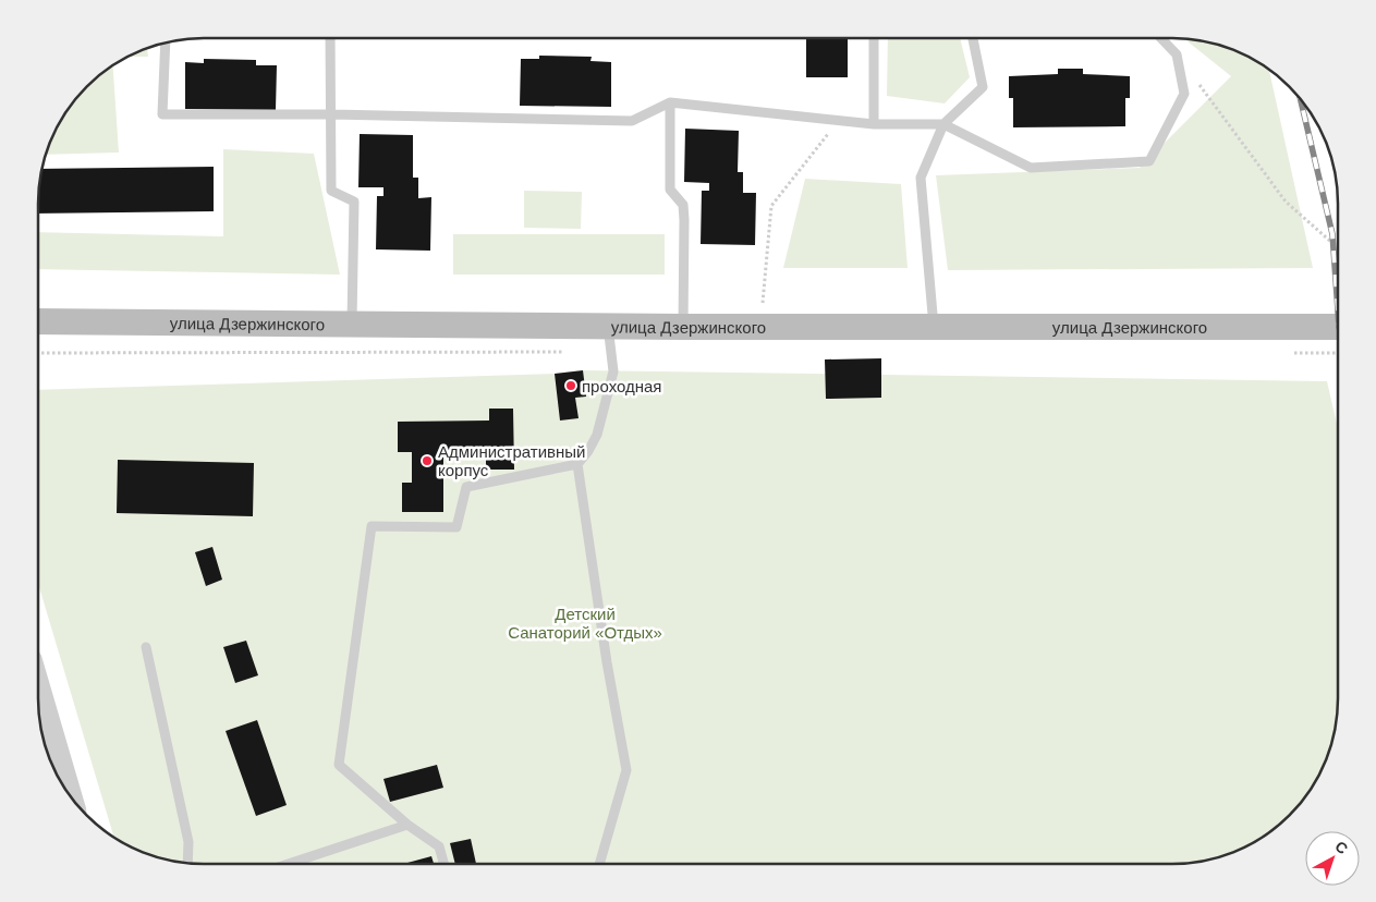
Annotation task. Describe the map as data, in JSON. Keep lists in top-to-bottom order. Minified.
{"streets":{"main road":["улица Дзержинского"]},"parks":["Детский Санаторий «Отдых»"],"places":["проходная","Административный корпус"],"north":"top right"}
